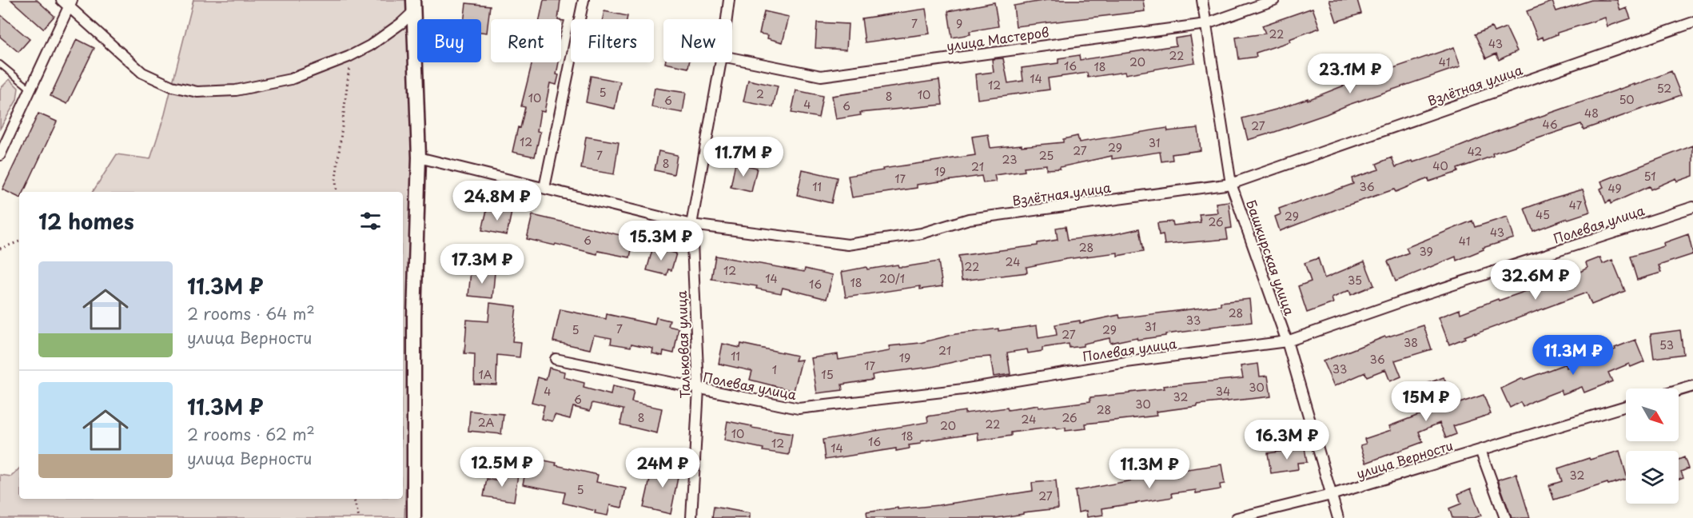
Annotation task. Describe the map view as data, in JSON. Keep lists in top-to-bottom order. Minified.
{"streets":{"street":["улица Мастеров","Взлётная улица","Полевая улица","Башкирская улица","Тальковая улица","улица Верности"]},"crossings":[["улица Мастеров","Башкирская улица"],["Взлётная улица","Башкирская улица"],["Взлётная улица","Тальковая улица"],["Полевая улица","Башкирская улица"],["Полевая улица","Тальковая улица"],["Башкирская улица","улица Верности"]],"house_numbers":["7","9","22","43","22","20","41","16","18","14","12","52","5","2","10","8","10","50","6","4","6","48","46","27","12","31","29","27","42","7","25","23","8","40","21","19","51","17","11","36","49","47","45","29","26","43","6","41","28","39","24","22","12","14","20/1","35","18","16","28","33","31","7","5","29","27","38","53","21","11","19","36","17","33","1","1А","15","30","4","34","32","6","30","28","8","26","24","2А","22","20","10","18","16","12","14","32","5","27"],"north":"bottom right","page":{"chip":["Buy","Rent","Filters","New"],"price":["23.1M ₽","11.7M ₽","24.8M ₽","15.3M ₽","17.3M ₽","32.6M ₽","11.3M ₽","15M ₽","16.3M ₽","12.5M ₽","24M ₽","11.3M ₽"],"heading":"12 homes","list":[{"name":"11.3M ₽","note":"2 rooms · 64 m² · улица Верности"},{"name":"11.3M ₽","note":"2 rooms · 62 m² · улица Верности"}]}}
